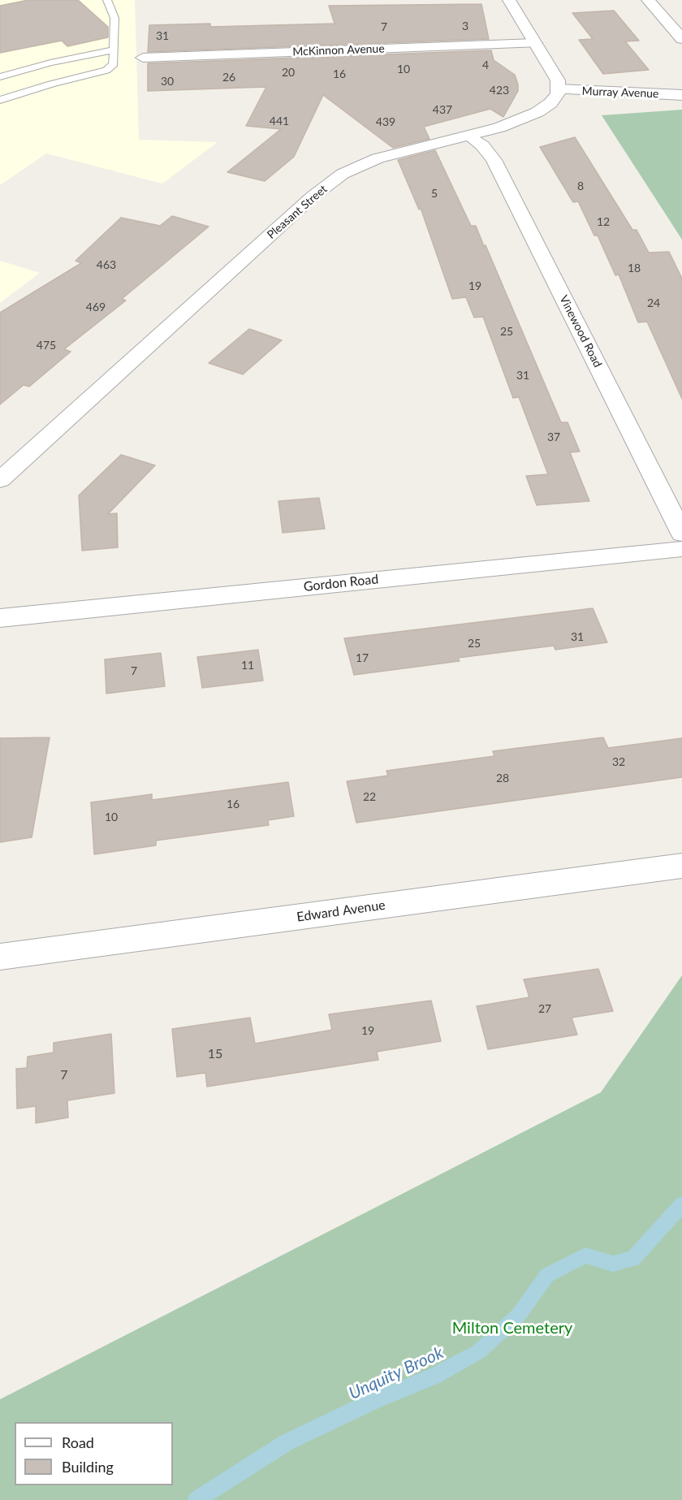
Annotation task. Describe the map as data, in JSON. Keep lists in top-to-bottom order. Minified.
{"streets":{"street":["McKinnon Avenue","Murray Avenue","Pleasant Street","Vinewood Road","Gordon Road","Edward Avenue"]},"crossings":[["Murray Avenue","Pleasant Street"],["Pleasant Street","Vinewood Road"]],"water":["Unquity Brook"],"parks":["Milton Cemetery"],"house_numbers":["3","7","31","4","10","20","16","26","30","423","437","441","439","8","5","12","463","18","19","24","469","25","475","31","37","31","25","17","11","7","32","28","22","16","10","27","19","15","7"],"legend":["Road","Building"]}
